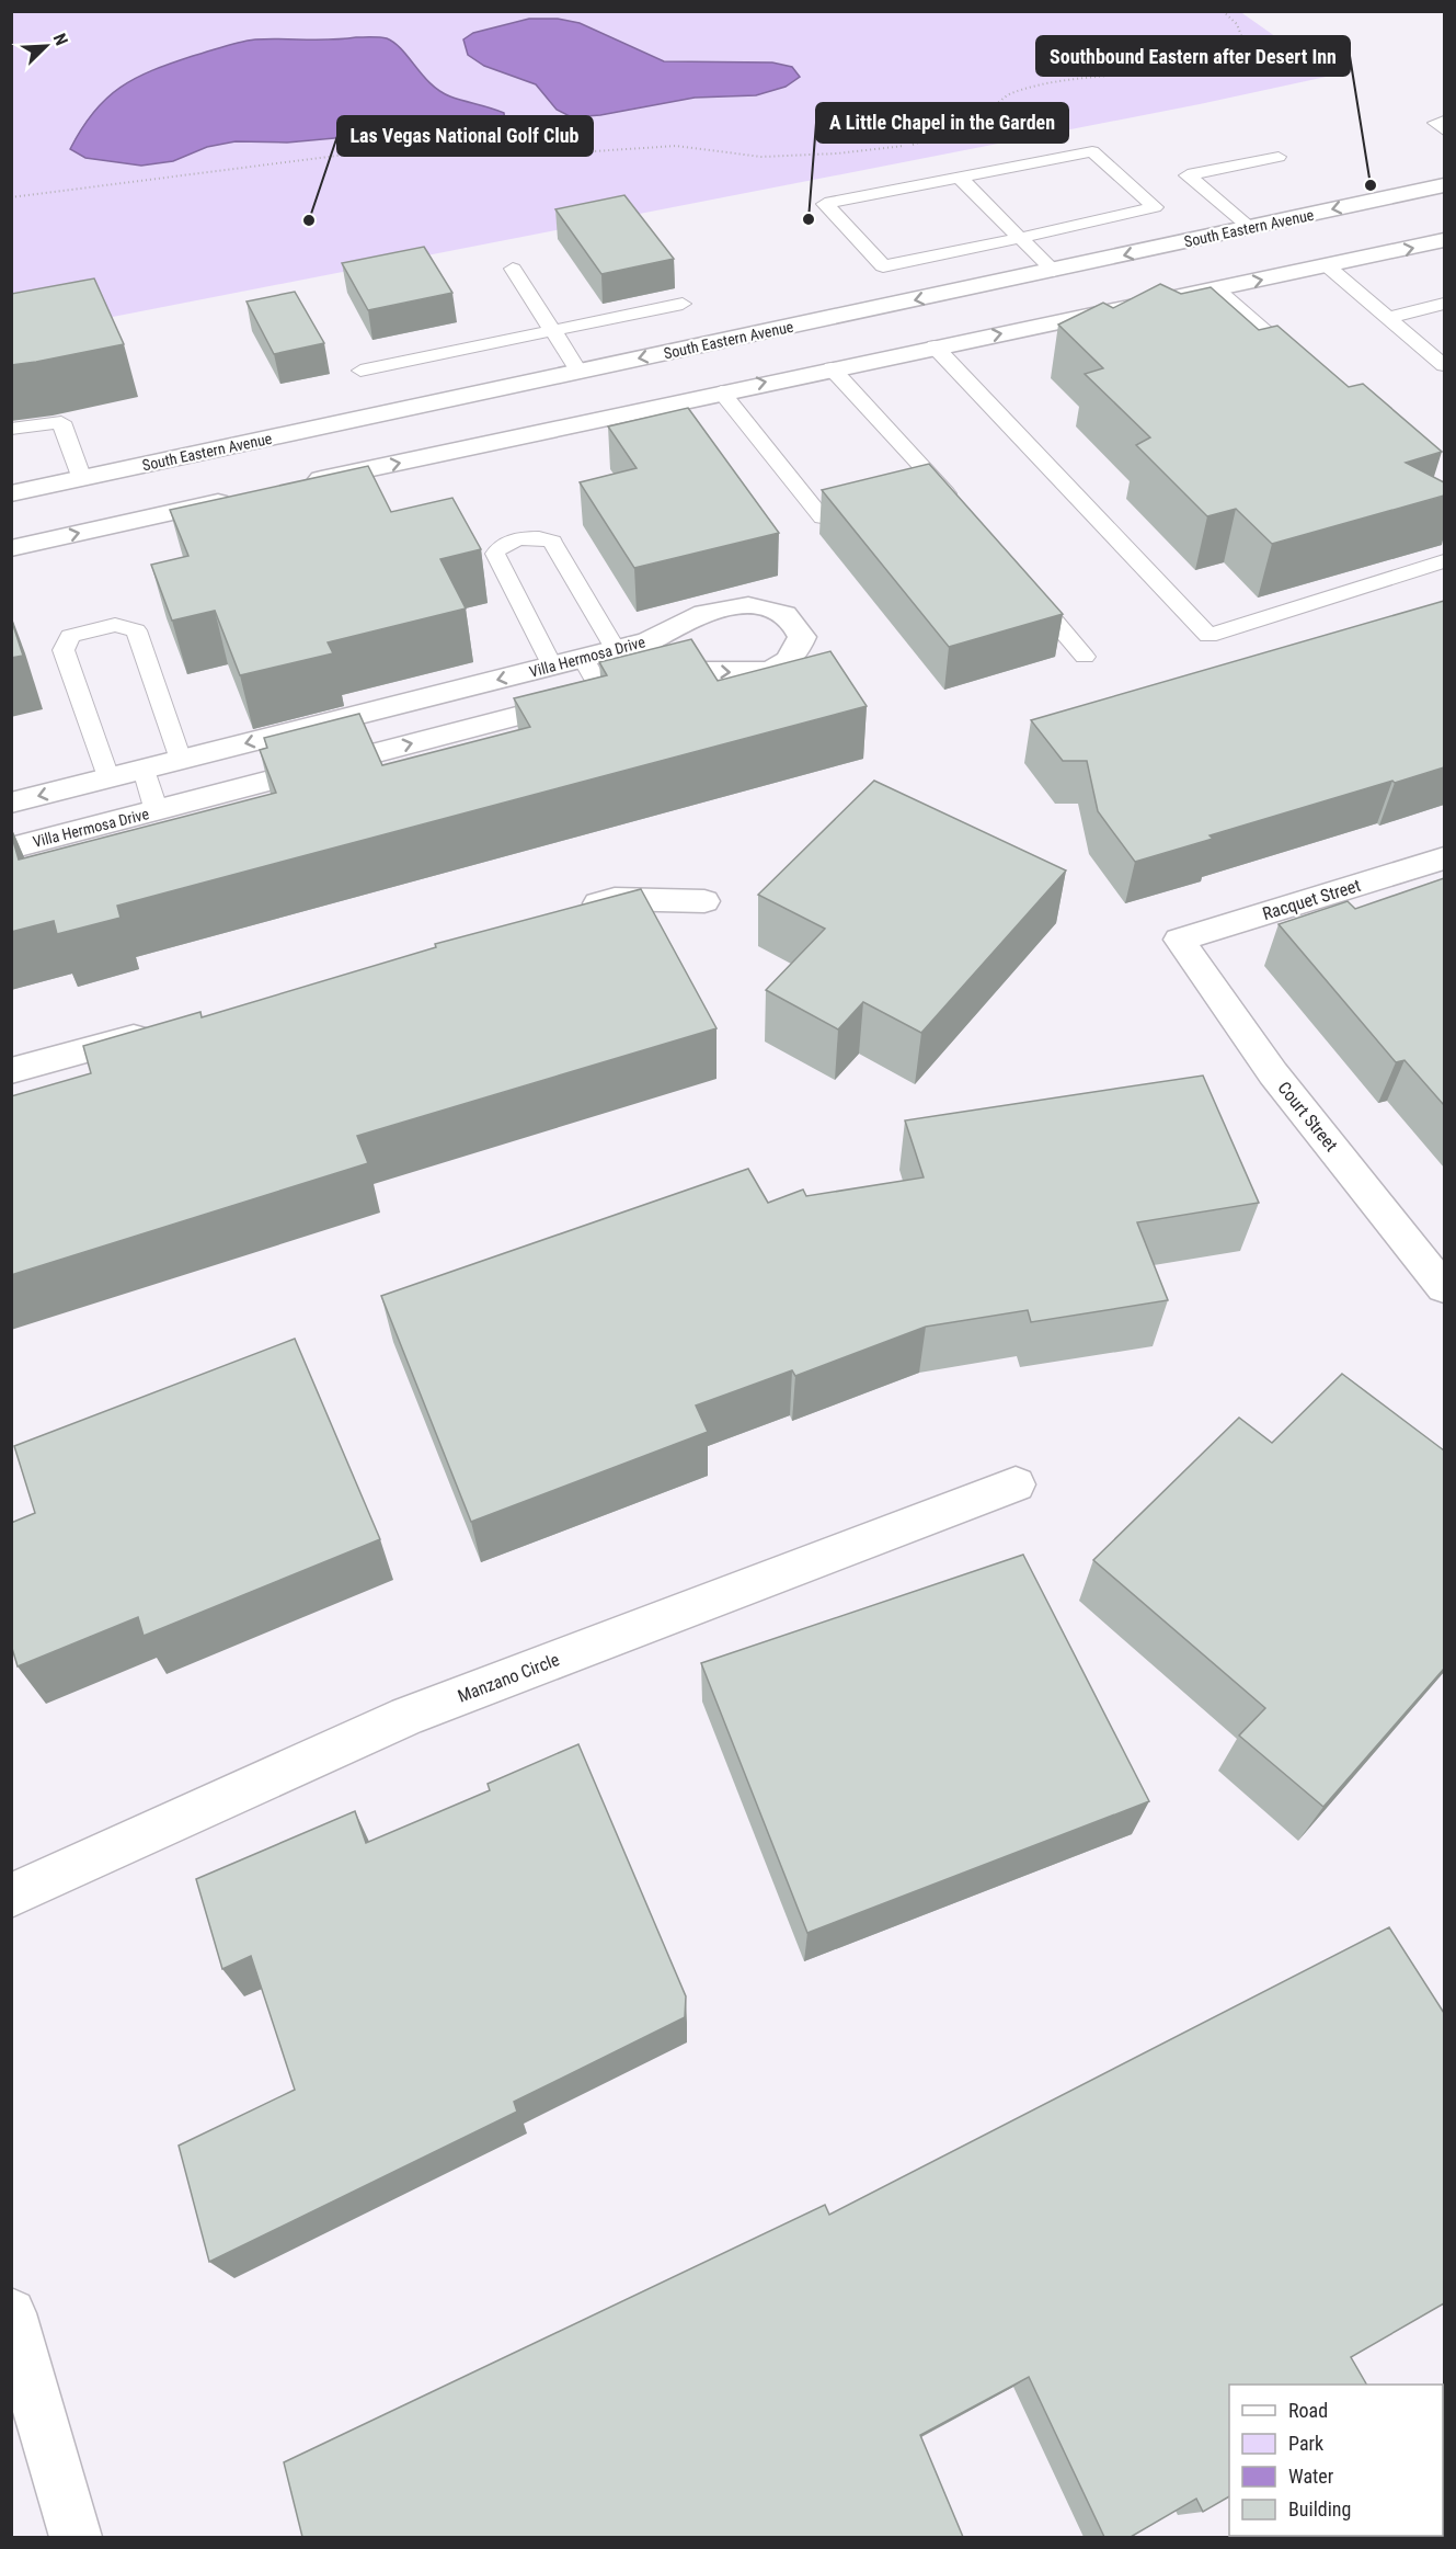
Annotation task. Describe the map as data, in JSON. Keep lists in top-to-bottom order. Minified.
{"streets":{"main road":["South Eastern Avenue","Villa Hermosa Drive","Racquet Street","Court Street","Manzano Circle"]},"crossings":[["Racquet Street","Court Street"]],"places":["Southbound Eastern after Desert Inn","A Little Chapel in the Garden","Las Vegas National Golf Club"],"legend":["Road","Park","Water","Building"],"north":"top right"}
